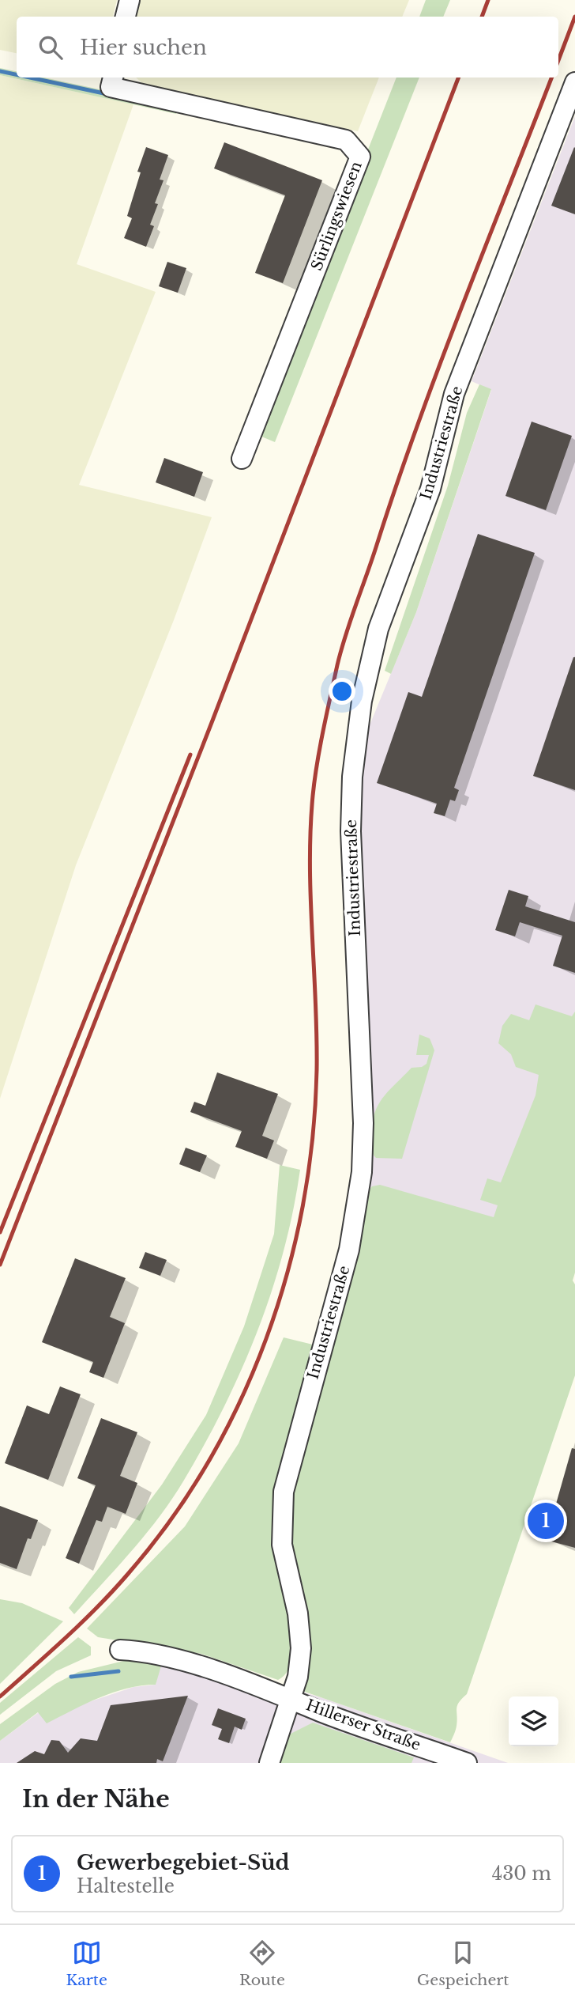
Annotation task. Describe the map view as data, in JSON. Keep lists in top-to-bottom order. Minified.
{"streets":{"street":["Sürlingswiesen","Industriestraße","Hillerser Straße"]},"crossings":[["Industriestraße","Hillerser Straße"]],"page":{"search":"Hier suchen","pins":"1","heading":"In der Nähe","list":[{"mark":"1","name":"Gewerbegebiet-Süd","note":"Haltestelle","value":"430 m"}],"nav":["Karte","Route","Gespeichert"]}}
